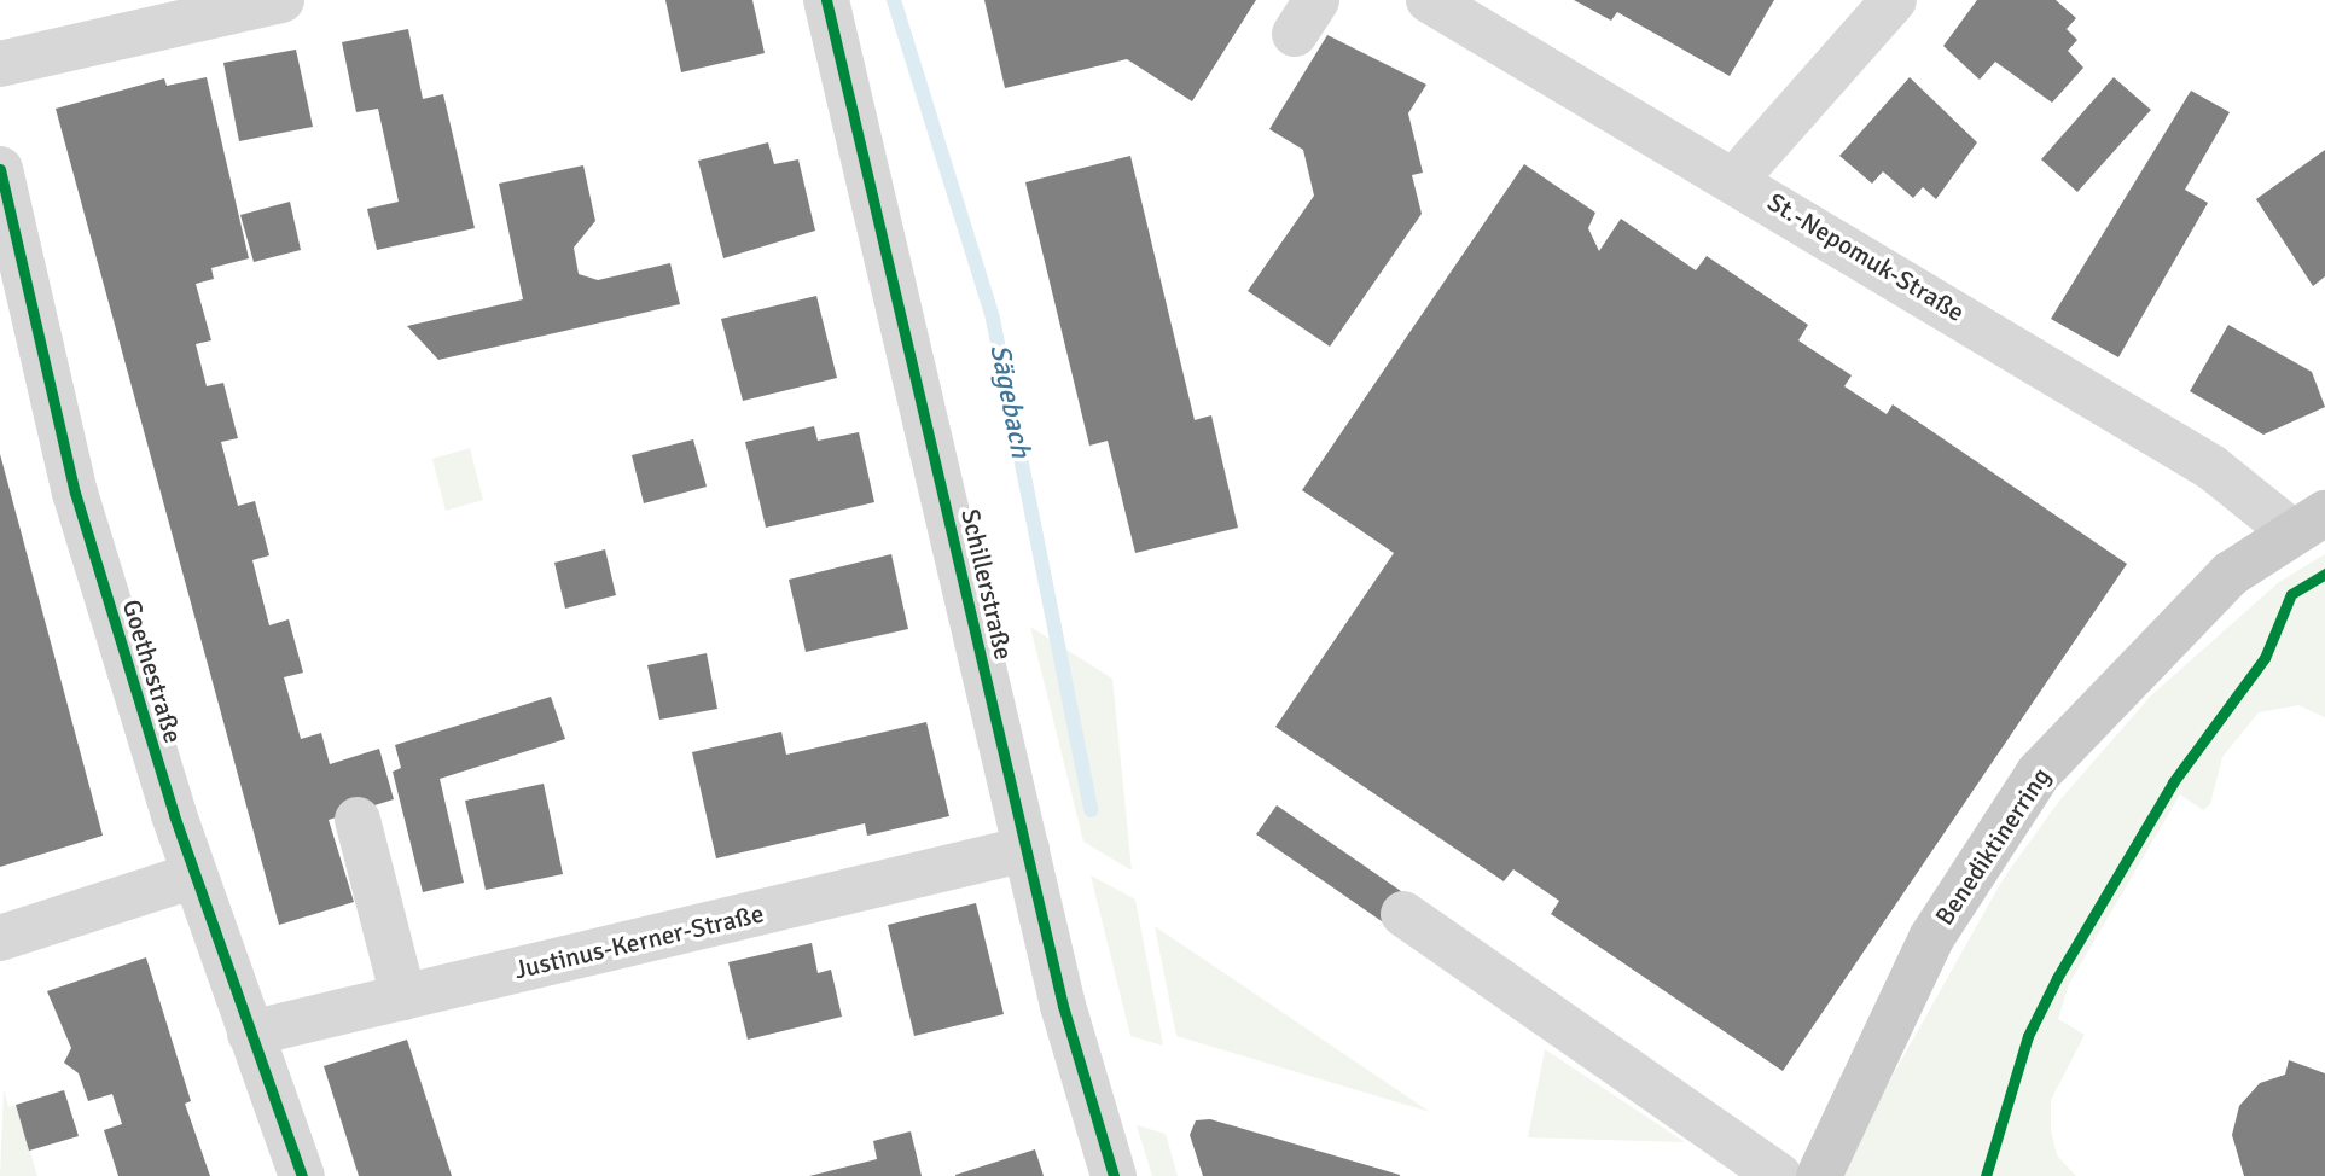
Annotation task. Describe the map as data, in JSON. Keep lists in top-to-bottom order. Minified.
{"streets":{"main road":["Benediktinerring"],"street":["St.-Nepomuk-Straße","Schillerstraße","Goethestraße","Justinus-Kerner-Straße"]},"crossings":[["St.-Nepomuk-Straße","Benediktinerring"],["Schillerstraße","Justinus-Kerner-Straße"],["Goethestraße","Justinus-Kerner-Straße"]],"water":["Sägebach"]}
